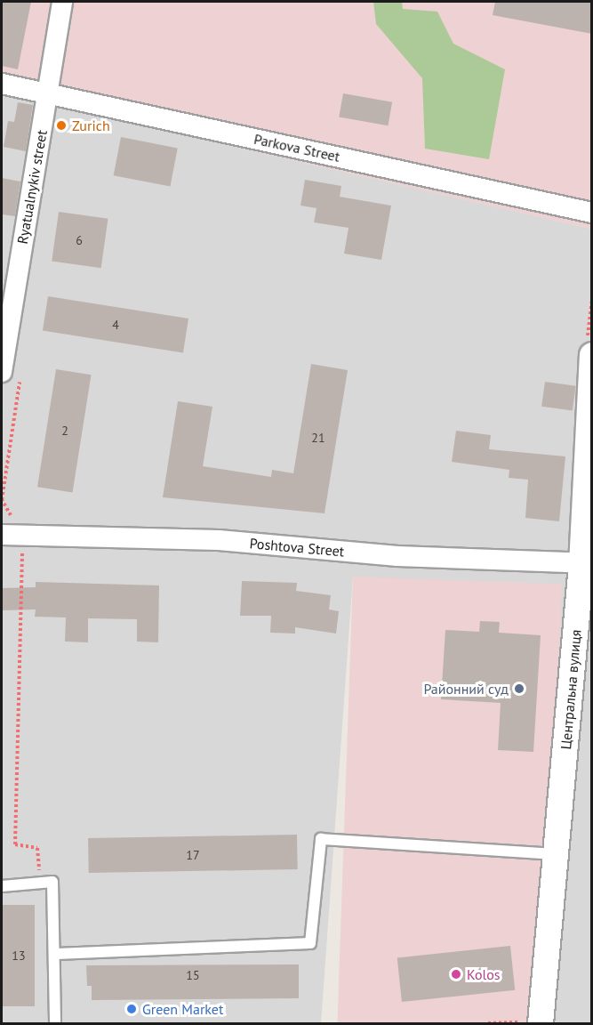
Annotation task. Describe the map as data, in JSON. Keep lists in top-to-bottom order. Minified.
{"streets":{"street":["Parkova Street","Ryatualnykiv street","Poshtova Street","Центральна вулиця"]},"crossings":[["Parkova Street","Ryatualnykiv street"],["Poshtova Street","Центральна вулиця"]],"places":["Zurich","Районний суд","Kolos","Green Market"],"house_numbers":["6","4","2","21","17","13","15"]}
